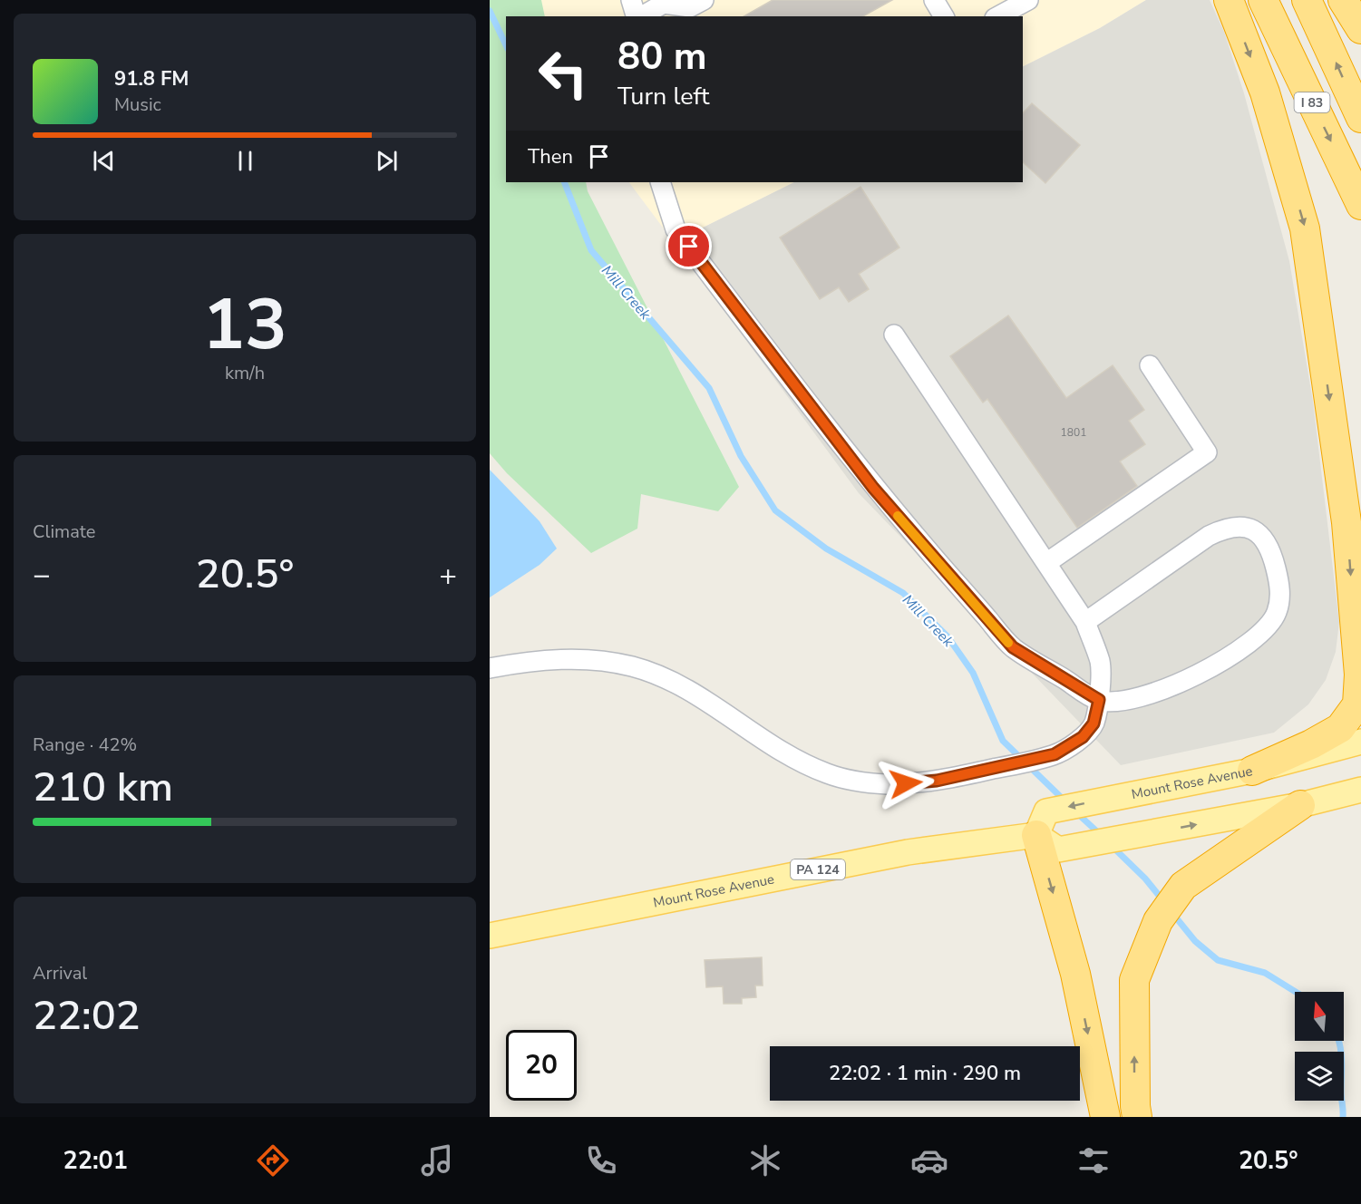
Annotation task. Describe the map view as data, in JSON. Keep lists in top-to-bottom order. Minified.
{"streets":{"highway":["I 83"],"main road":["Mount Rose Avenue","PA 124"]},"water":["Mill Creek"],"house_numbers":["1801"],"north":"top","page":{"turn":["80 m","Turn left"],"song":["91.8 FM","Music"],"then":"Then","tile":[["13","km/h"],"Climate",["Range · 42%","210 km"],["Arrival","22:02"]],"heat":["−","20.5°","+"],"limit":"20","trip":"22:02 · 1 min · 290 m","tabs":["22:01","20.5°"]}}
